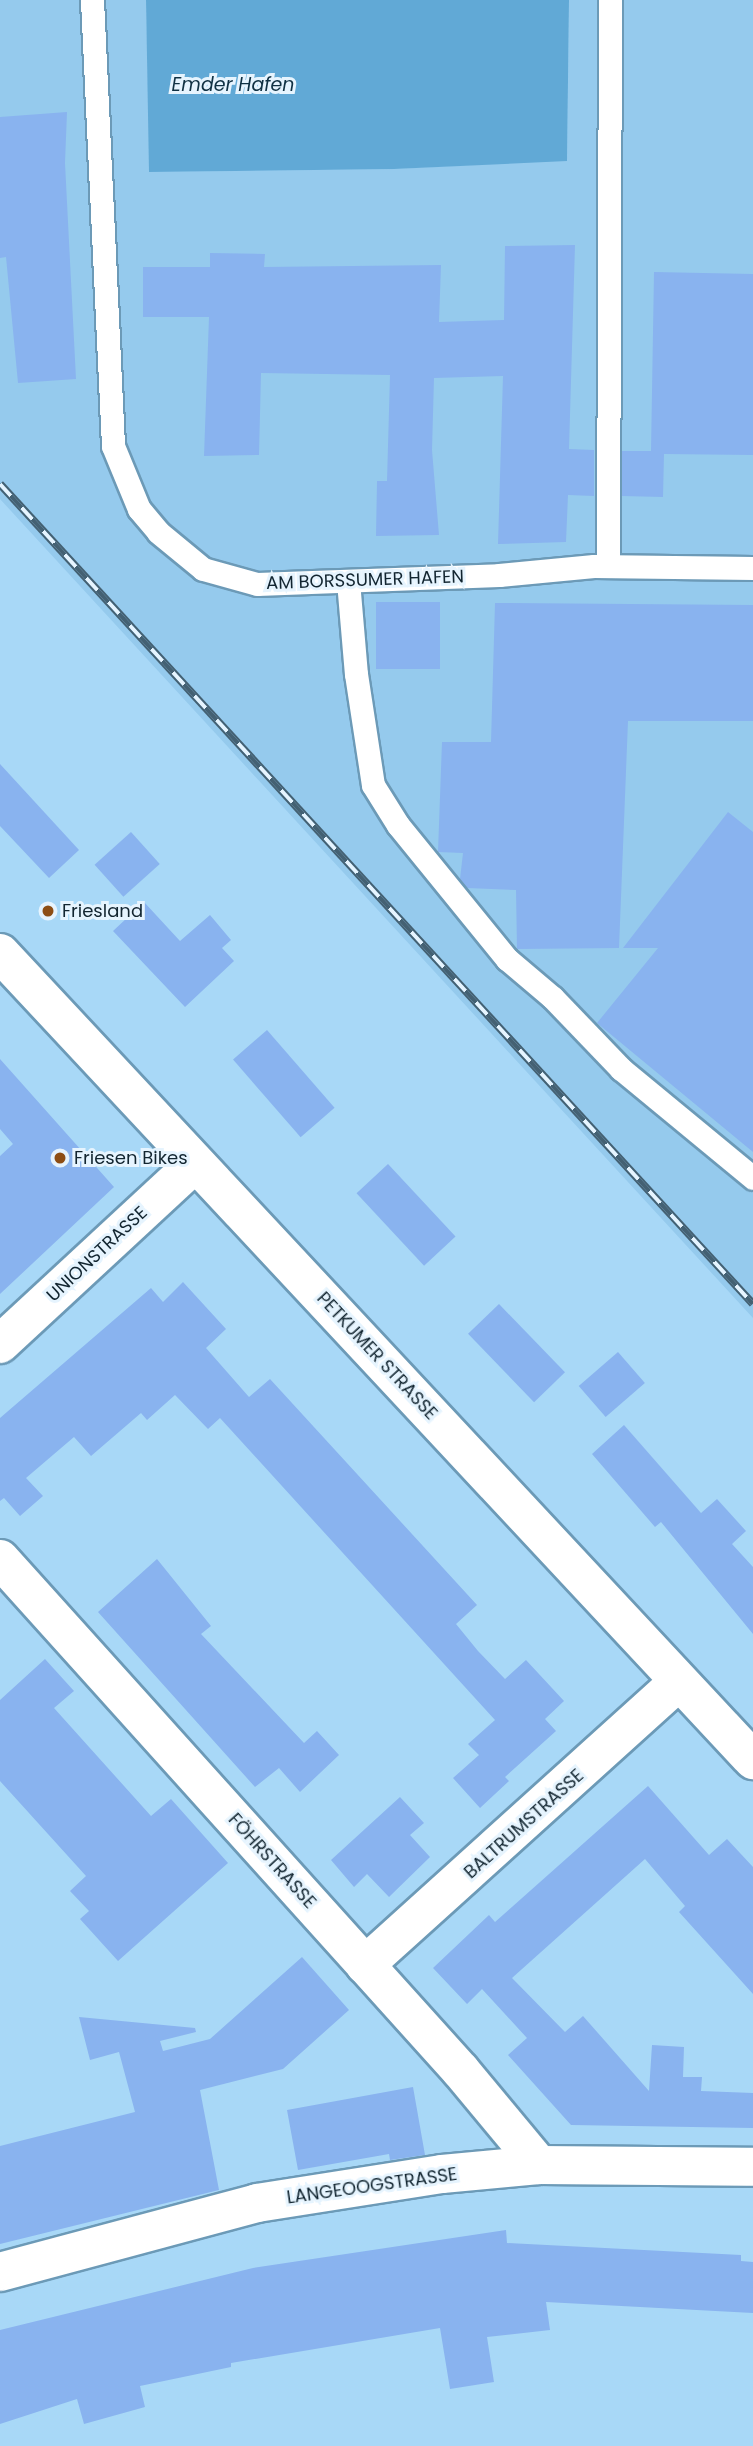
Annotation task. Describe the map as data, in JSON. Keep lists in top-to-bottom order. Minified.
{"streets":{"street":["UNIONSTRASSE","PETKUMER STRASSE","BALTRUMSTRASSE","FÖHRSTRASSE","LANGEOOGSTRASSE"],"lane":["AM BORSSUMER HAFEN"]},"crossings":[["UNIONSTRASSE","PETKUMER STRASSE"],["PETKUMER STRASSE","BALTRUMSTRASSE"],["BALTRUMSTRASSE","FÖHRSTRASSE"],["FÖHRSTRASSE","LANGEOOGSTRASSE"]],"water":["Emder Hafen"],"places":["Friesland","Friesen Bikes"]}
